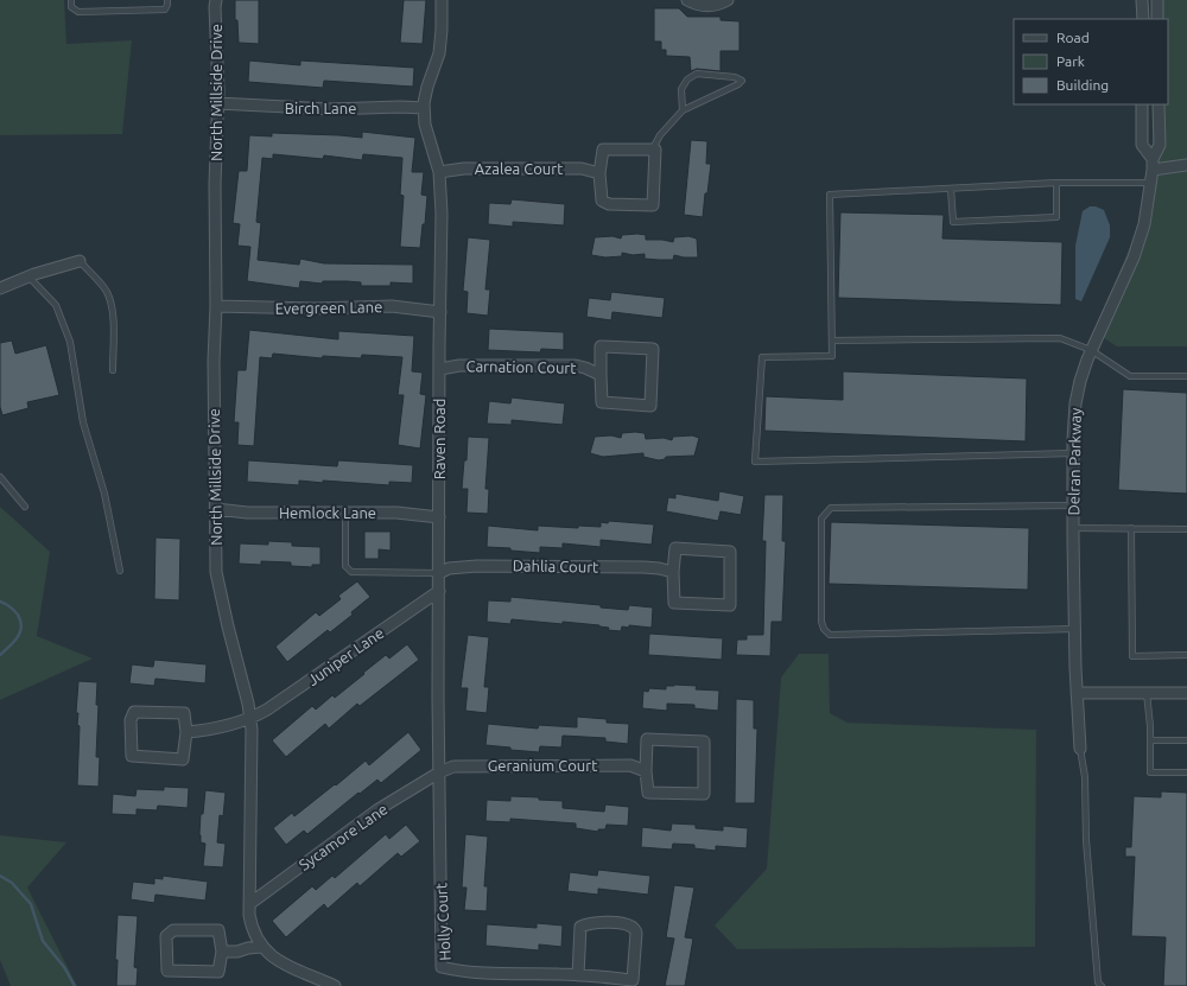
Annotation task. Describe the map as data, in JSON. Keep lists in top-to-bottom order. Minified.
{"streets":{"street":["North Millside Drive","Birch Lane","Azalea Court","Evergreen Lane","Carnation Court","Raven Road","Delran Parkway","Hemlock Lane","Dahlia Court","Juniper Lane","Geranium Court","Sycamore Lane","Holly Court"]},"crossings":[["North Millside Drive","Birch Lane"],["North Millside Drive","Evergreen Lane"],["North Millside Drive","Hemlock Lane"],["North Millside Drive","Juniper Lane"],["North Millside Drive","Sycamore Lane"],["Birch Lane","Raven Road"],["Azalea Court","Raven Road"],["Evergreen Lane","Raven Road"],["Carnation Court","Raven Road"],["Raven Road","Hemlock Lane"],["Raven Road","Dahlia Court"],["Raven Road","Juniper Lane"],["Raven Road","Geranium Court"],["Raven Road","Sycamore Lane"],["Raven Road","Holly Court"],["Geranium Court","Sycamore Lane"],["Geranium Court","Holly Court"],["Sycamore Lane","Holly Court"]],"legend":["Road","Park","Building"]}
